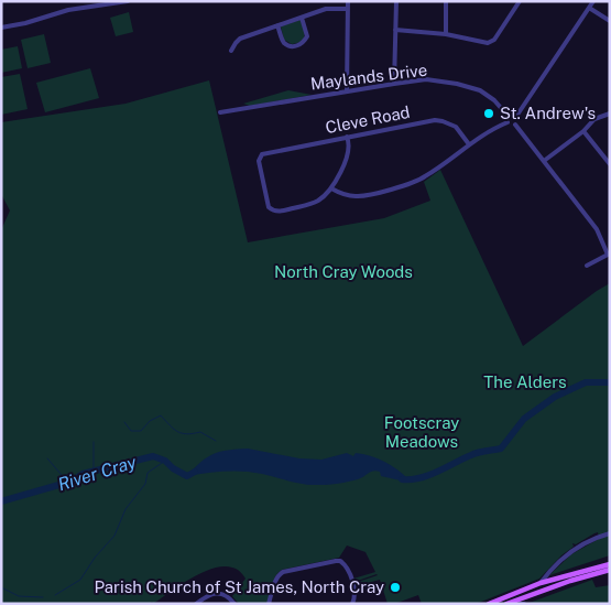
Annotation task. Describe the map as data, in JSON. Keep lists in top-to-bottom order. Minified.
{"streets":{"street":["Maylands Drive","Cleve Road"]},"water":["River Cray"],"parks":["North Cray Woods","The Alders","Footscray Meadows"],"places":["St. Andrew's","Parish Church of St James, North Cray"]}
